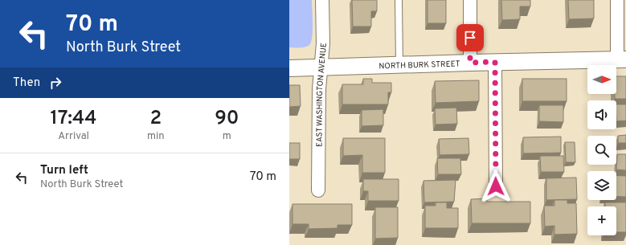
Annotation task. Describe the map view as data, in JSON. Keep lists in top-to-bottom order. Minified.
{"streets":{"street":["NORTH BURK STREET","EAST WASHINGTON AVENUE"]},"crossings":[["NORTH BURK STREET","EAST WASHINGTON AVENUE"]],"north":"right","page":{"turn":["70 m","North Burk Street"],"map_buttons":"+","then":"Then","eta":["17:44","Arrival","2","min","90","m"],"list":[{"name":"Turn left","note":"North Burk Street","value":"70 m"}]}}
